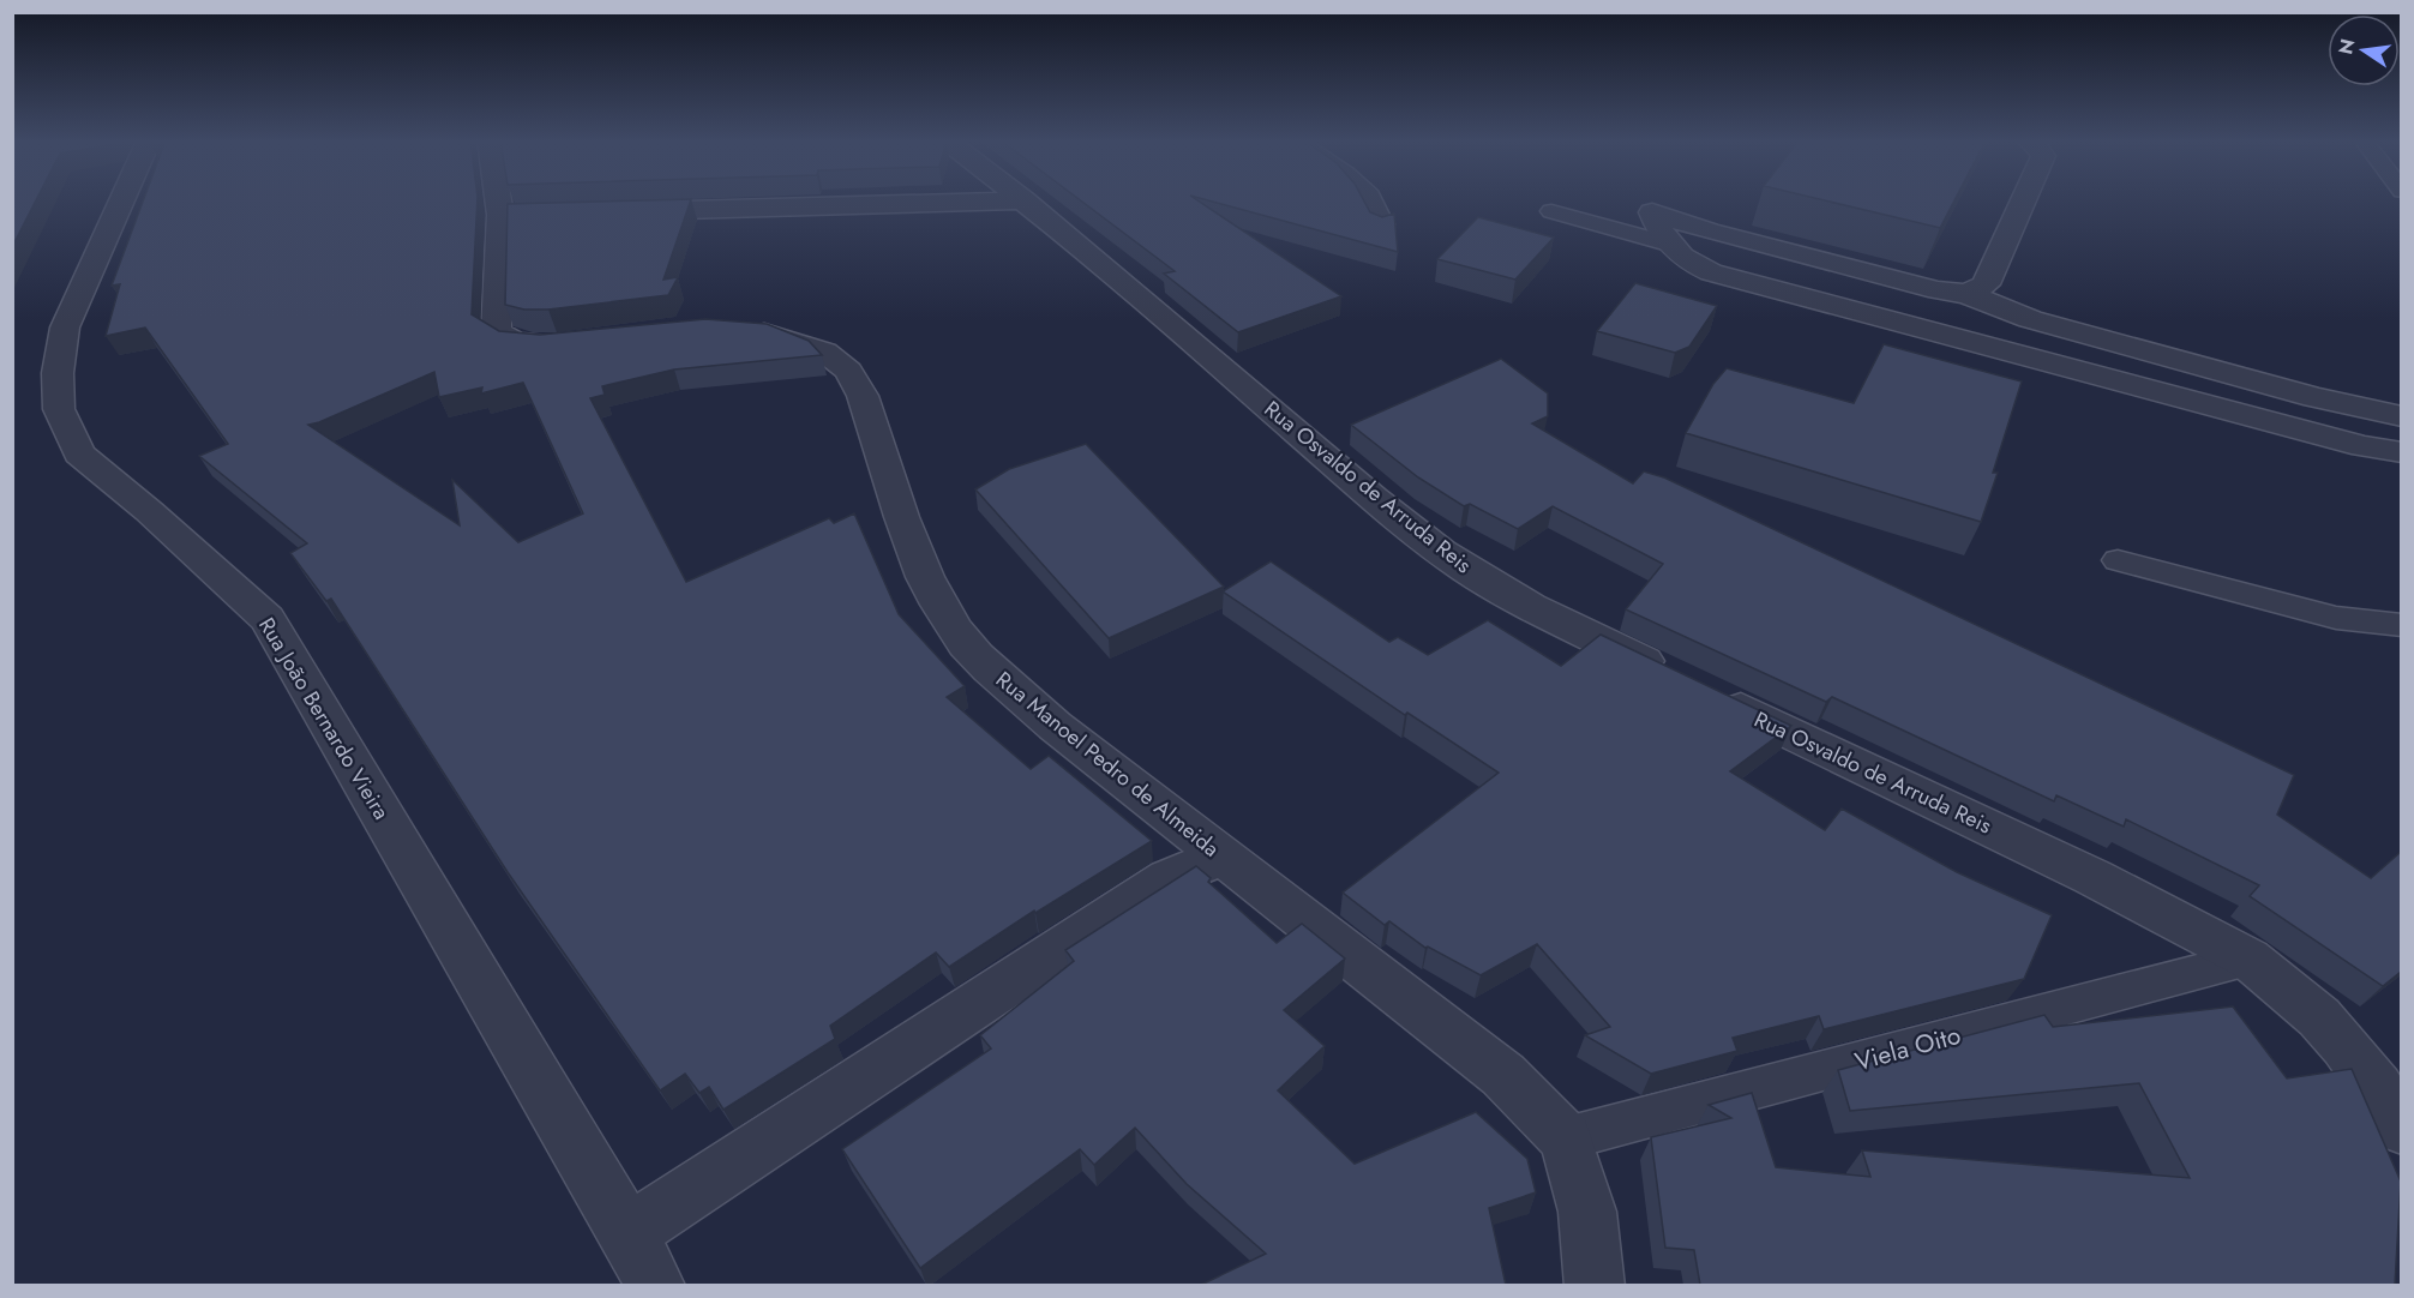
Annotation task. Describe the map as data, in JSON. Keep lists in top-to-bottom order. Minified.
{"streets":{"street":["Rua Osvaldo de Arruda Reis","Rua João Bernardo Vieira","Rua Manoel Pedro de Almeida"],"lane":["Viela Oito"]},"crossings":[["Rua Osvaldo de Arruda Reis","Viela Oito"],["Rua Manoel Pedro de Almeida","Viela Oito"]],"north":"left"}
